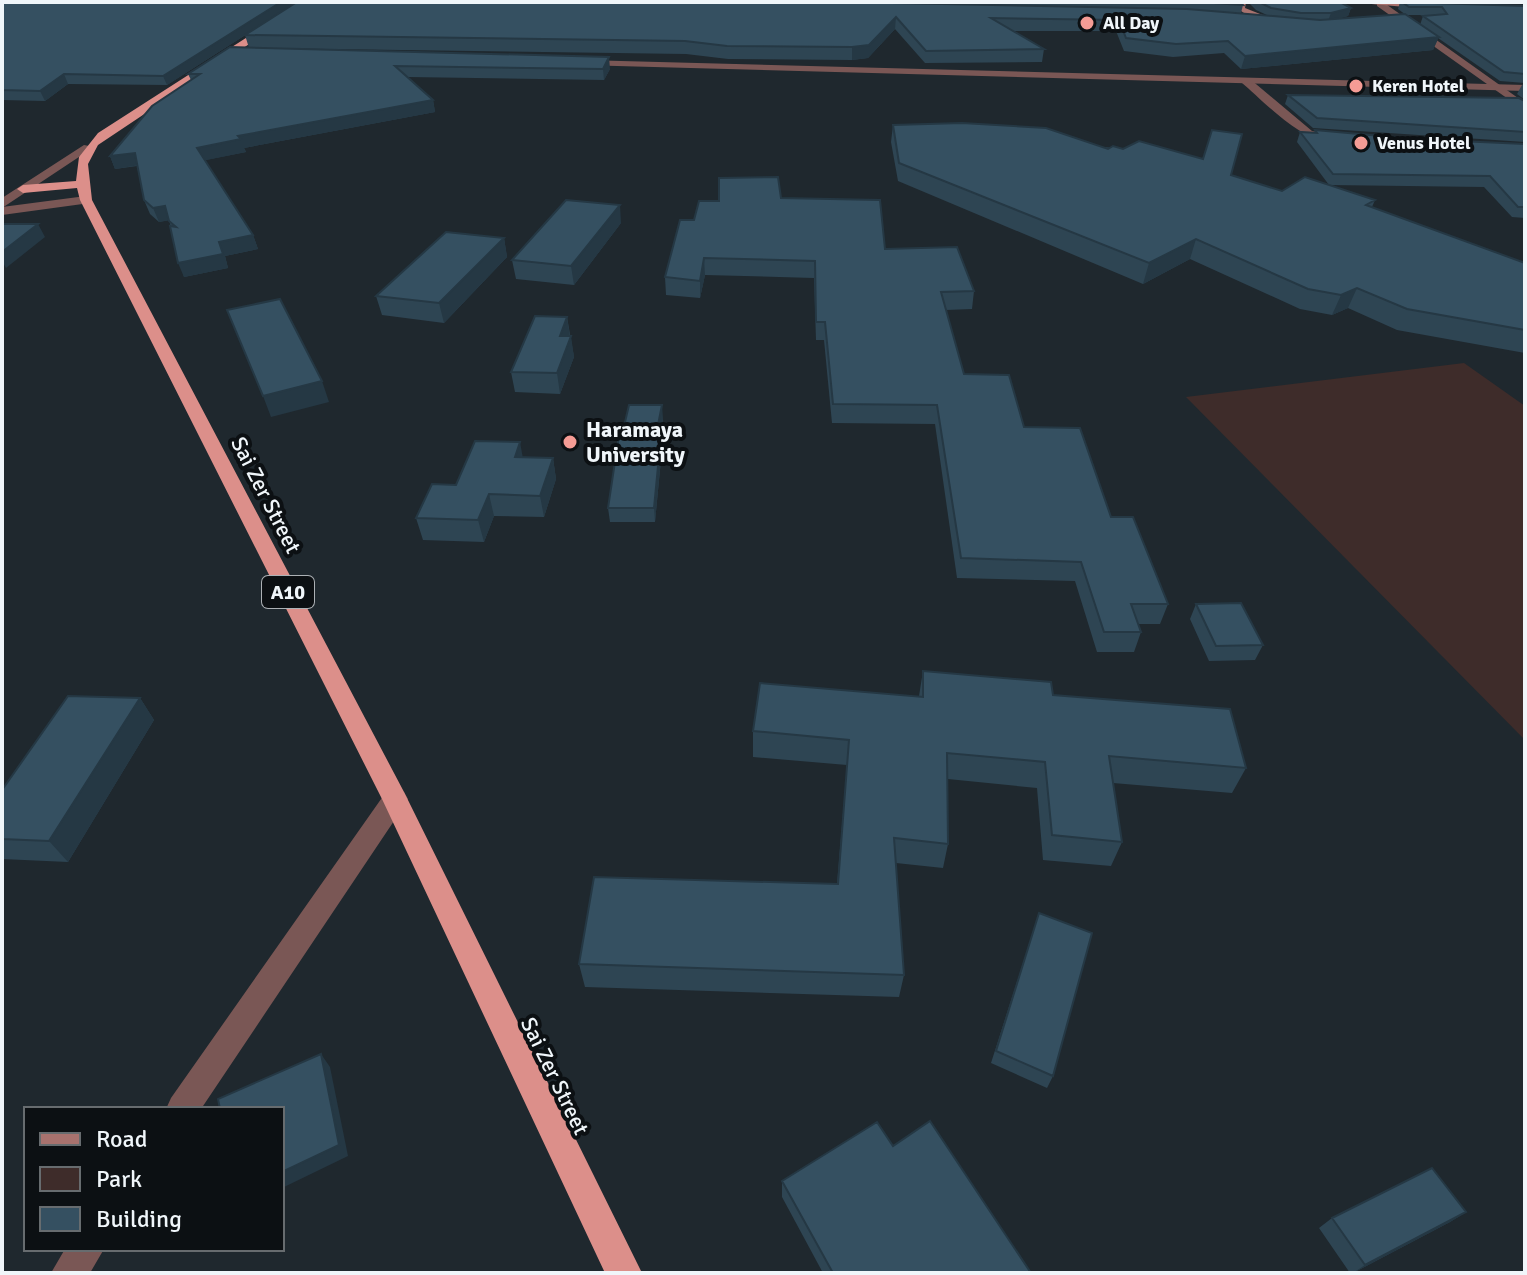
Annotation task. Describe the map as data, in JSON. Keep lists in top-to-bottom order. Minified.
{"streets":{"highway":["Sai Zer Street","A10"]},"places":["All Day","Keren Hotel","Venus Hotel","Haramaya University"],"legend":["Road","Park","Building"]}
